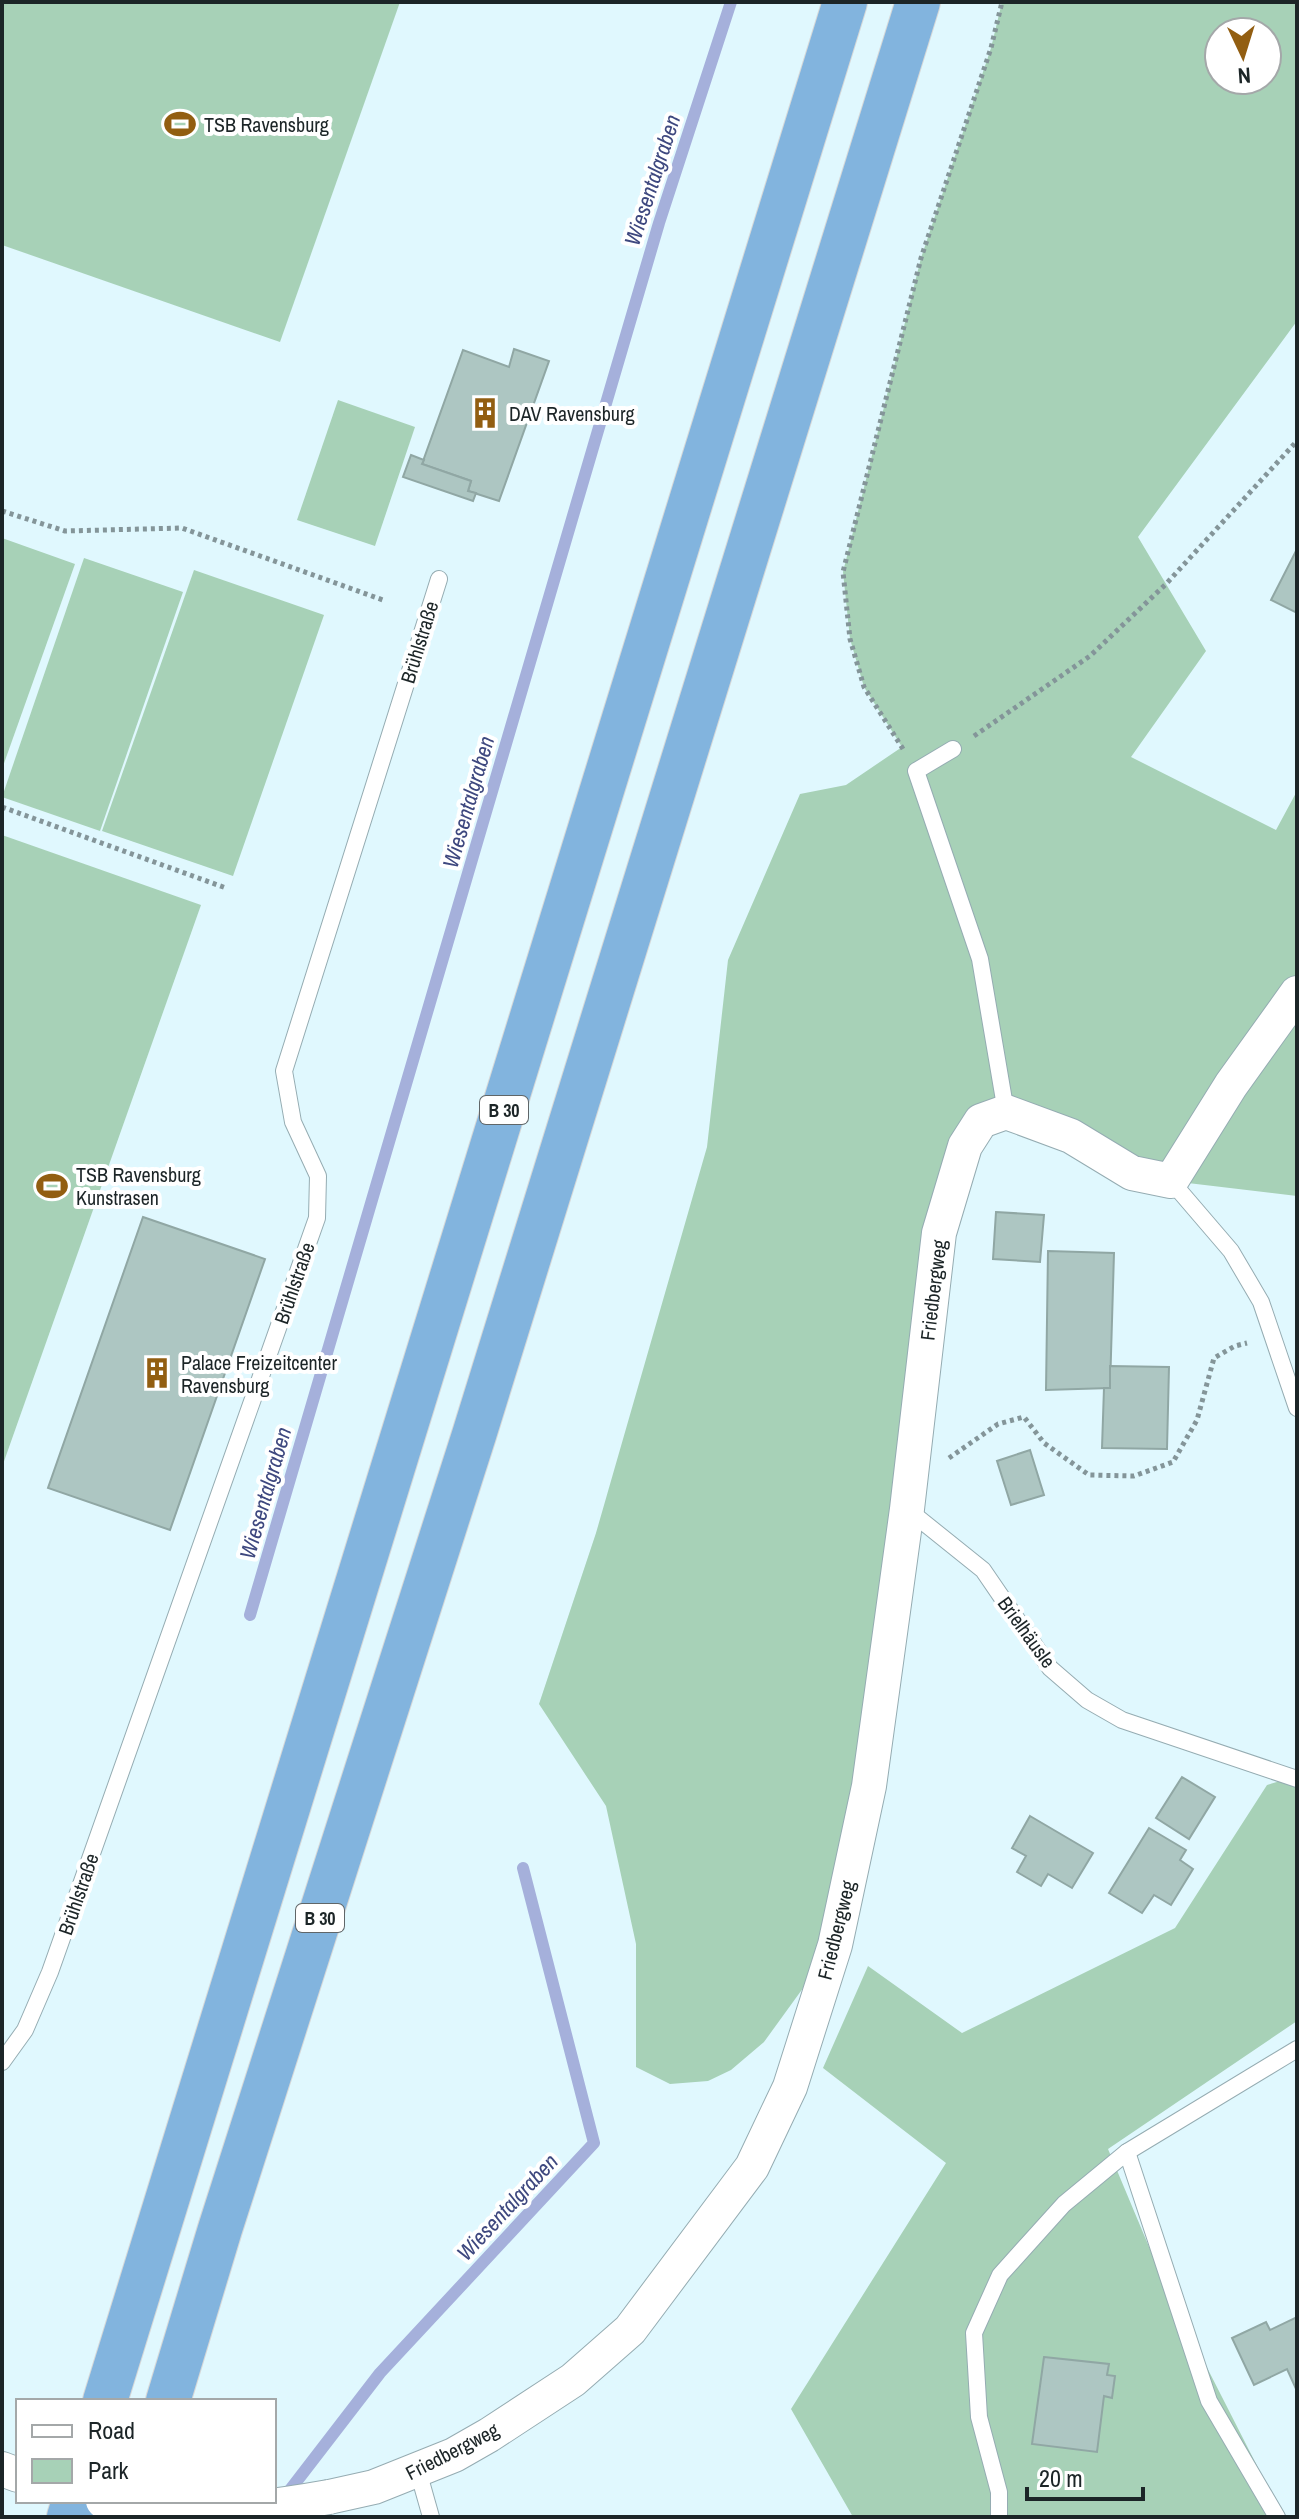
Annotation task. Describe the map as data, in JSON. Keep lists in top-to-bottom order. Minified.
{"streets":{"highway":["B 30"],"street":["Friedbergweg"],"lane":["Brühlstraße","Brielhäusle"]},"crossings":[["Friedbergweg","Brielhäusle"]],"water":["Wiesentalgraben"],"places":{"sports":["TSB Ravensburg","TSB Ravensburg Kunstrasen"],"building":["DAV Ravensburg","Palace Freizeitcenter Ravensburg"]},"legend":["Road","Park"],"scale_bar":"20 m","north":"bottom"}
